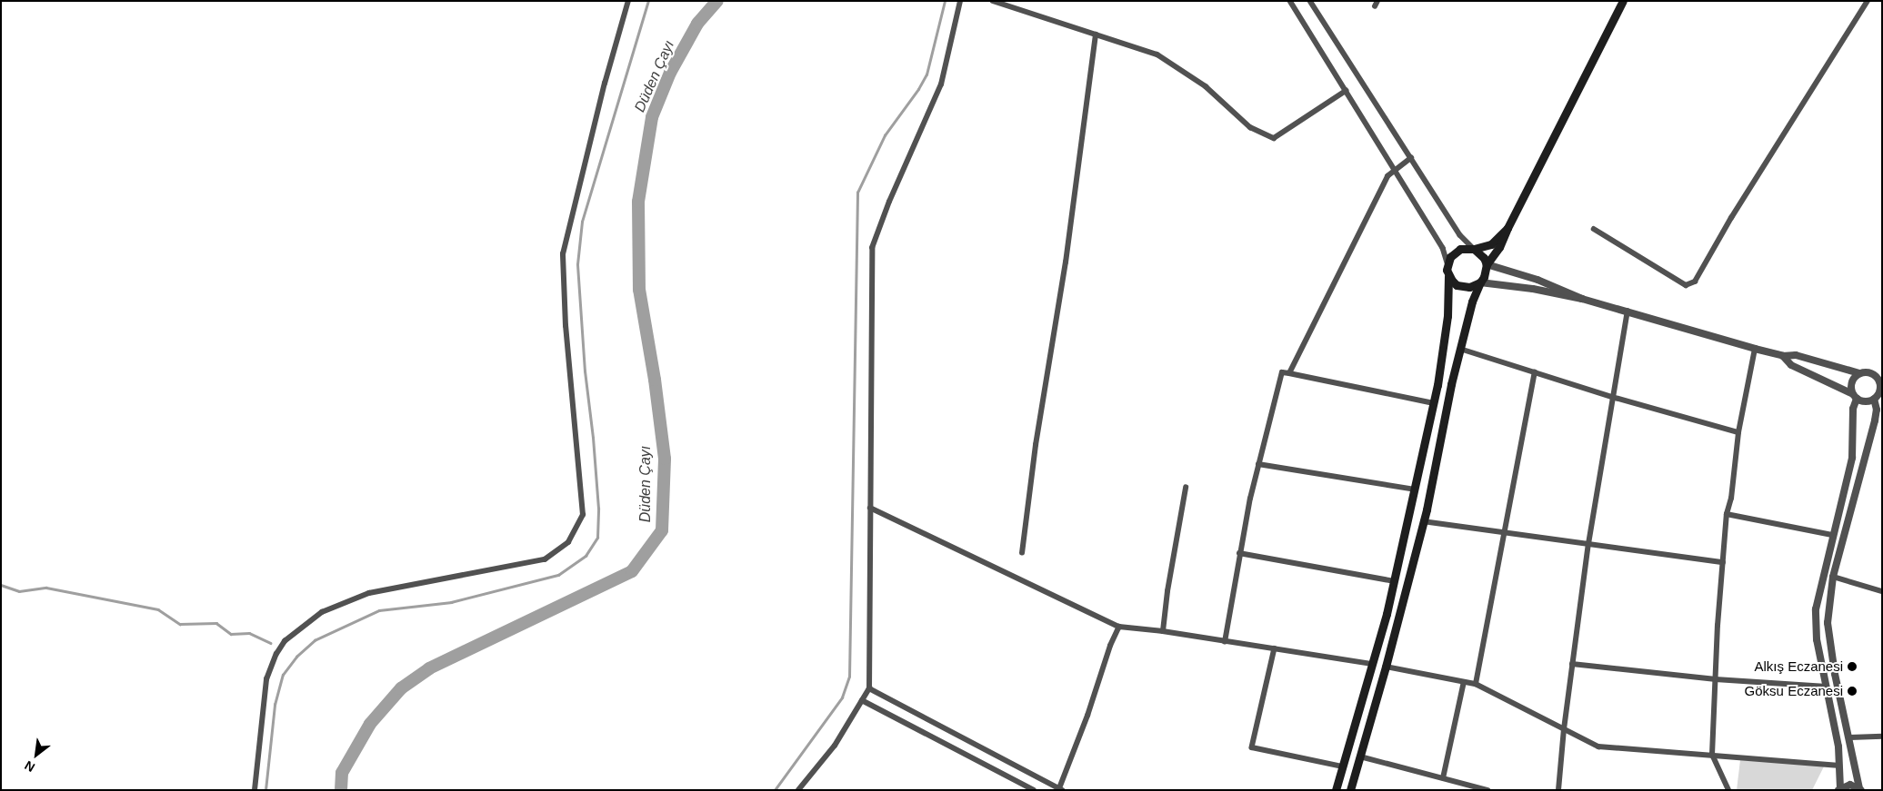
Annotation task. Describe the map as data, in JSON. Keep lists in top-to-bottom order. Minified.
{"water":["Düden Çayı"],"places":["Alkış Eczanesi","Göksu Eczanesi"],"north":"bottom left"}
